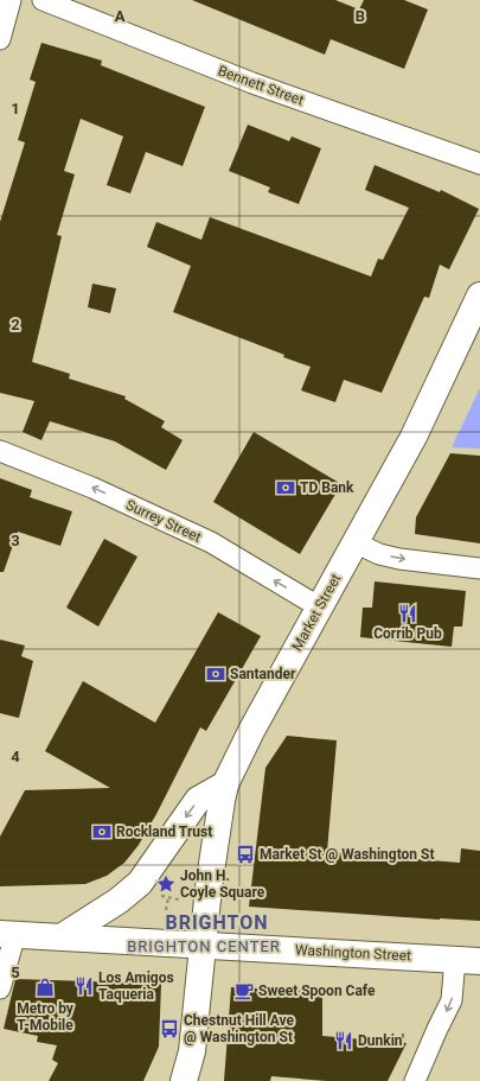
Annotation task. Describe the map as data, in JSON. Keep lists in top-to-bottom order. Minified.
{"streets":{"main road":["Market Street","Washington Street"],"street":["Bennett Street","Surrey Street"]},"crossings":[["Surrey Street","Market Street"],["Market Street","Washington Street"]],"one_way":["Surrey Street"],"districts":["BRIGHTON","BRIGHTON CENTER"],"places":{"bank":["TD Bank","Santander","Rockland Trust"],"restaurant":["Corrib Pub","Los Amigos Taqueria","Dunkin'"],"bus stop":["Market St @ Washington St","Chestnut Hill Ave @ Washington St"],"place":["John H. Coyle Square"],"shop":["Metro by T-Mobile"],"cafe":["Sweet Spoon Cafe"]},"grid":{"columns":["A","B"],"rows":["1","2","3","4","5"]}}
